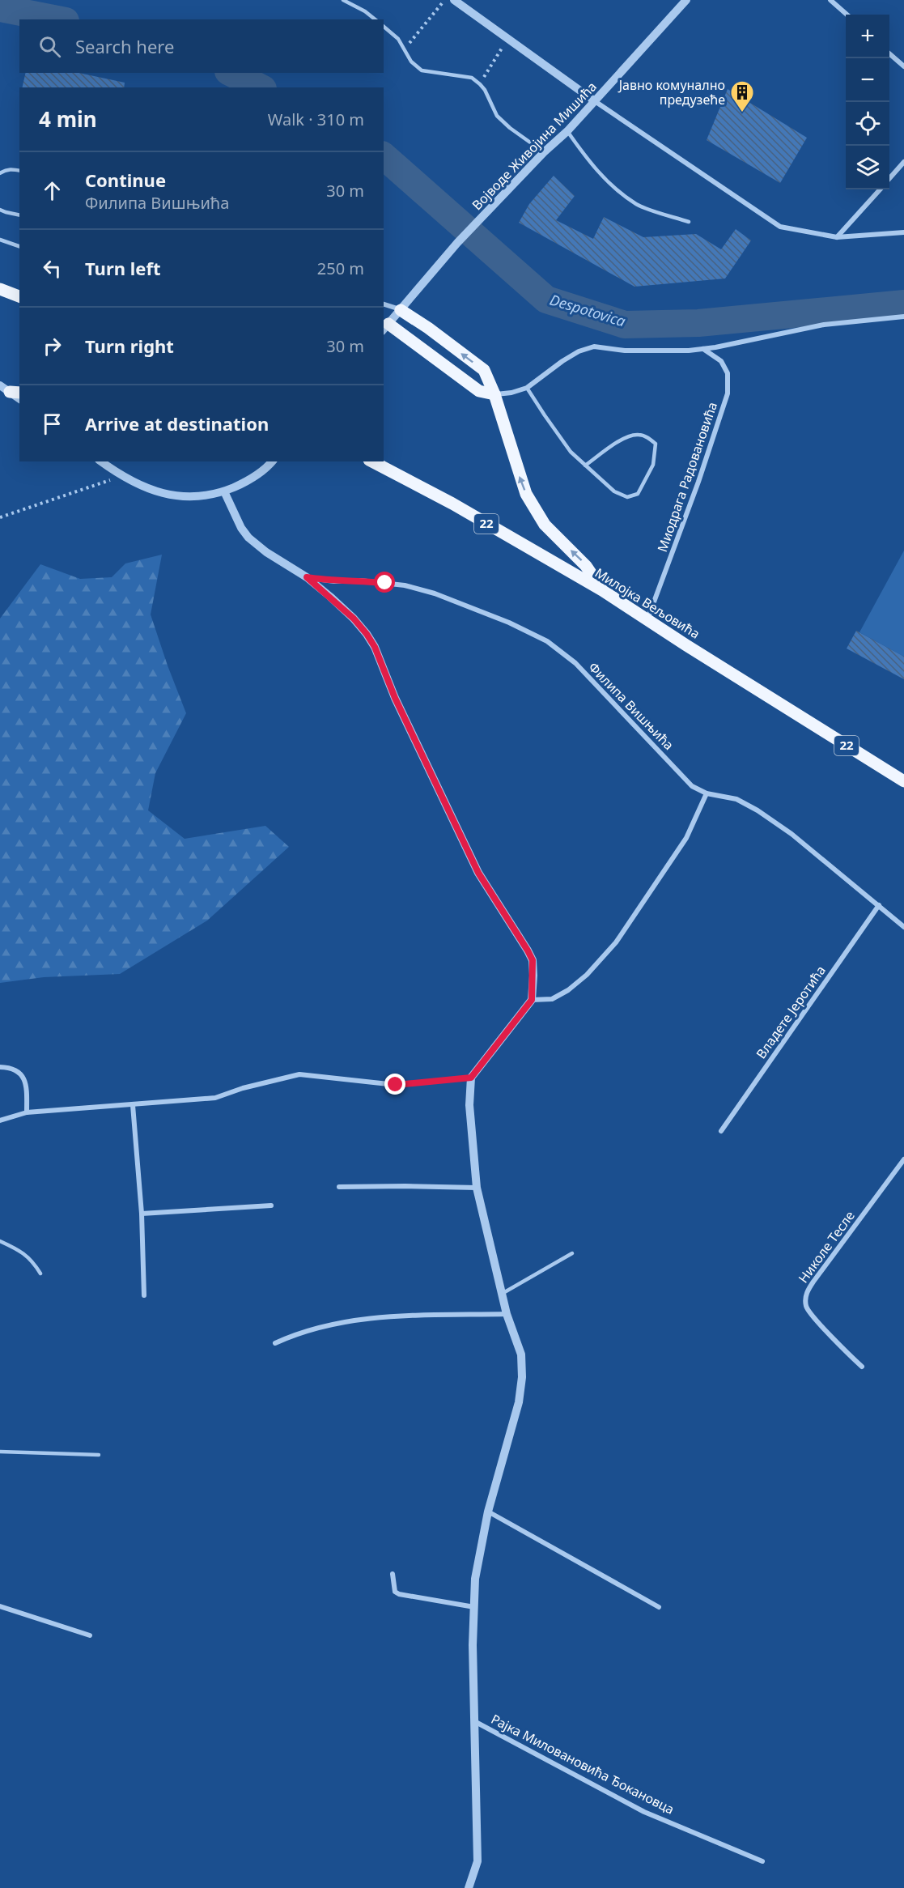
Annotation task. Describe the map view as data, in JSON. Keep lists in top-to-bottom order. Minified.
{"streets":{"main road":["22","Милојка Вељовића"],"street":["Војводе Живојина Мишића","Миодрага Радовановића","Филипа Вишњића","Владете Јеротића","Николе Тесле","Рајка Миловановића Ђокановца"]},"crossings":[["Миодрага Радовановића","Милојка Вељовића"],["Филипа Вишњића","Владете Јеротића"]],"water":["Despotovica"],"places":{"building":["Јавно комунално предузеће"]},"page":{"map_buttons":["+","−"],"search":"Search here","heading":["4 min","Walk · 310 m"],"list":[["Continue","Филипа Вишњића","30 m"],["Turn left","250 m"],["Turn right","30 m"],"Arrive at destination"]}}
